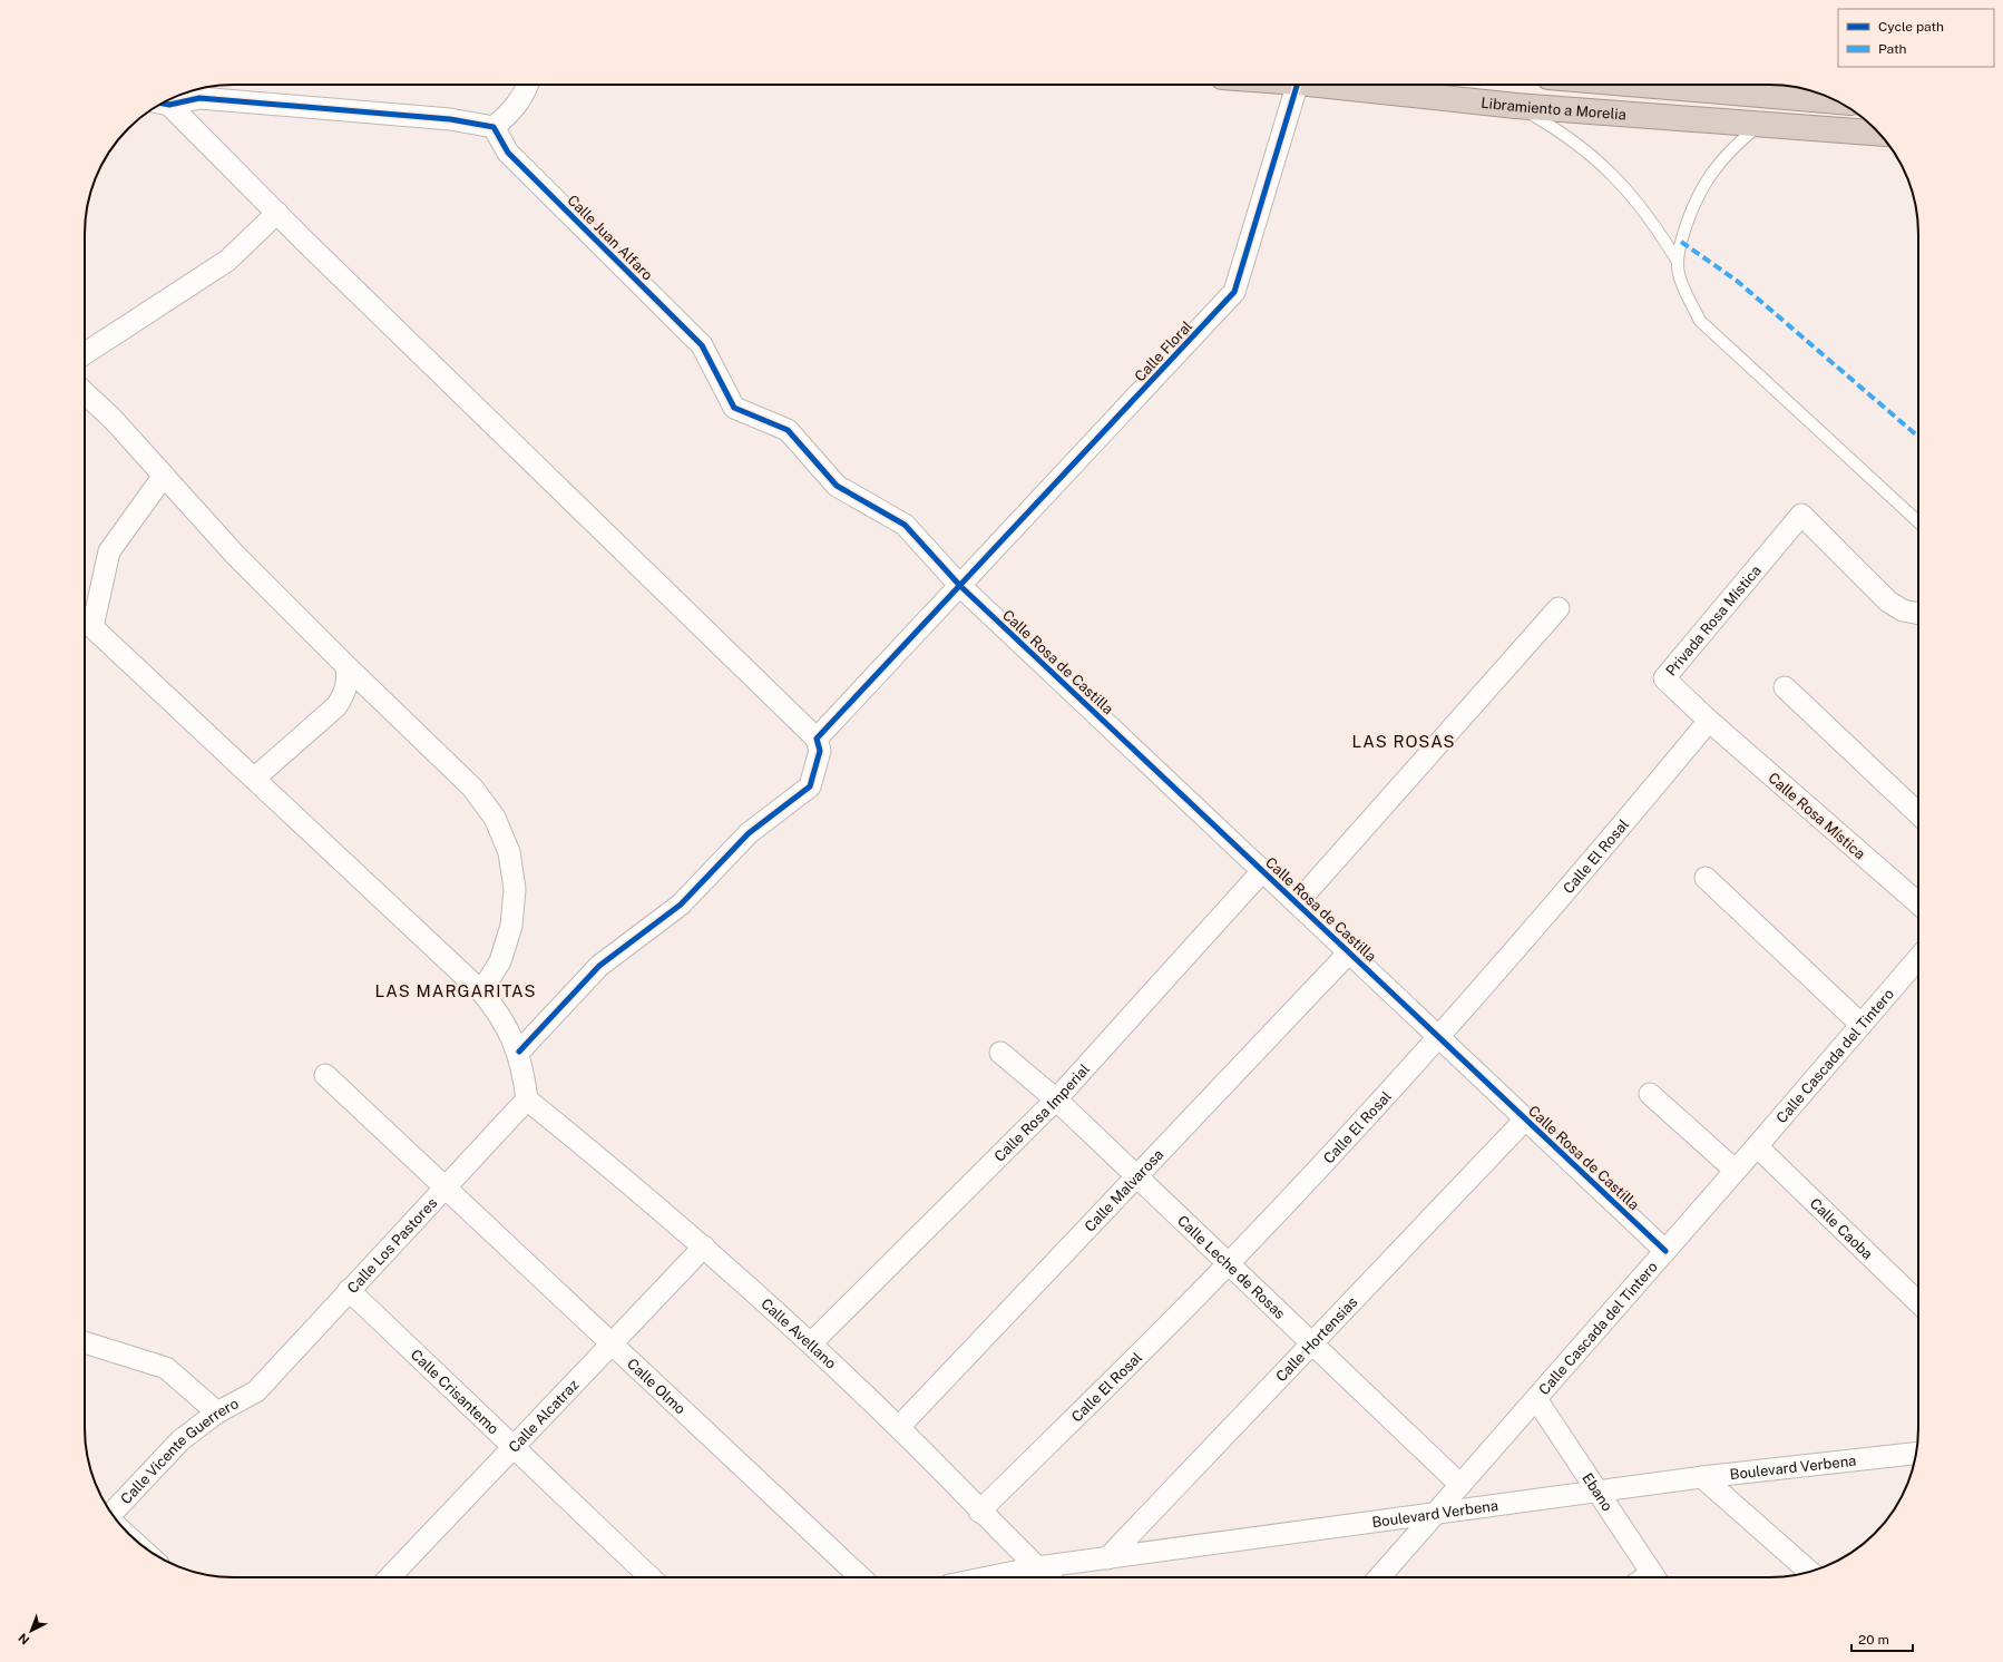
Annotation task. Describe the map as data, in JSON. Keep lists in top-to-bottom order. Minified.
{"streets":{"highway":["Libramiento a Morelia"],"street":["Calle Juan Alfaro","Calle Floral","Privada Rosa Mística","Calle Rosa de Castilla","Calle Rosa Mística","Calle El Rosal","Calle Cascada del Tintero","Calle Rosa Imperial","Calle Malvarosa","Calle Caoba","Calle Los Pastores","Calle Leche de Rosas","Calle Avellano","Calle Hortensias","Calle Olmo","Calle Crisantemo","Calle Alcatraz","Calle Vicente Guerrero","Boulevard Verbena","Ebano"]},"crossings":[["Calle Juan Alfaro","Calle Floral"],["Calle Juan Alfaro","Calle Rosa de Castilla"],["Calle Floral","Calle Rosa de Castilla"],["Privada Rosa Mística","Calle Rosa Mística"],["Privada Rosa Mística","Calle El Rosal"],["Calle Rosa de Castilla","Calle El Rosal"],["Calle Rosa de Castilla","Calle Cascada del Tintero"],["Calle Rosa de Castilla","Calle Rosa Imperial"],["Calle Rosa de Castilla","Calle Malvarosa"],["Calle Rosa de Castilla","Calle Hortensias"],["Calle Rosa Mística","Calle El Rosal"],["Calle El Rosal","Calle Leche de Rosas"],["Calle El Rosal","Calle Avellano"],["Calle Cascada del Tintero","Calle Caoba"],["Calle Cascada del Tintero","Calle Leche de Rosas"],["Calle Cascada del Tintero","Boulevard Verbena"],["Calle Cascada del Tintero","Ebano"],["Calle Rosa Imperial","Calle Leche de Rosas"],["Calle Rosa Imperial","Calle Avellano"],["Calle Malvarosa","Calle Leche de Rosas"],["Calle Malvarosa","Calle Avellano"],["Calle Los Pastores","Calle Avellano"],["Calle Los Pastores","Calle Olmo"],["Calle Los Pastores","Calle Crisantemo"],["Calle Los Pastores","Calle Vicente Guerrero"],["Calle Leche de Rosas","Calle Hortensias"],["Calle Avellano","Calle Alcatraz"],["Calle Avellano","Boulevard Verbena"],["Calle Hortensias","Boulevard Verbena"],["Calle Olmo","Calle Alcatraz"],["Calle Crisantemo","Calle Alcatraz"],["Boulevard Verbena","Ebano"]],"districts":["LAS ROSAS","LAS MARGARITAS"],"legend":["Cycle path","Path"],"scale_bar":"20 m","north":"bottom left"}
